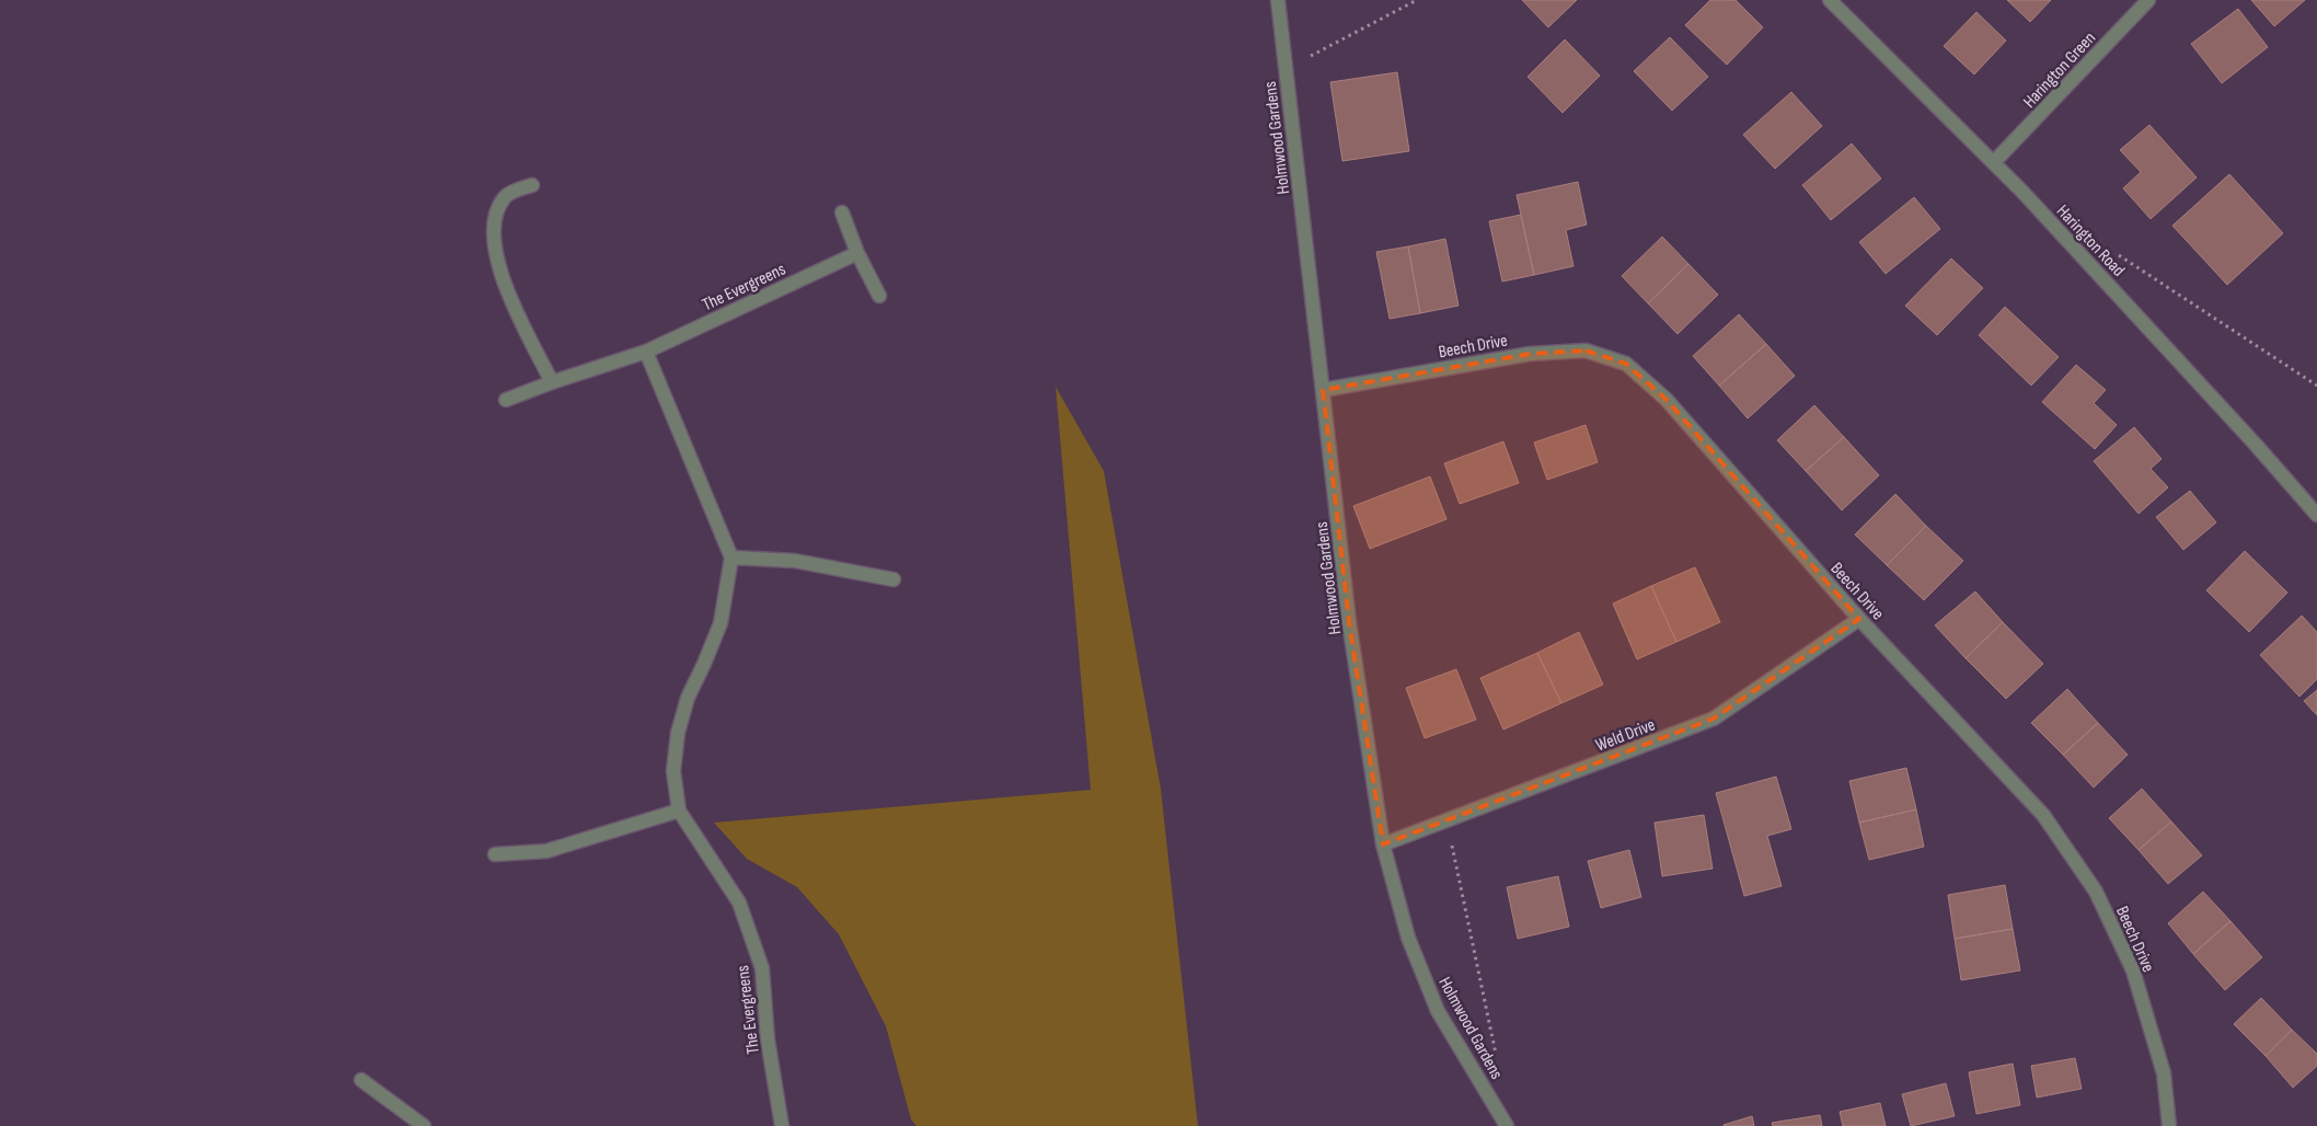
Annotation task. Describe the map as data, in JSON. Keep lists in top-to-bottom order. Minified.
{"streets":{"street":["Harington Green","Holmwood Gardens","Harington Road","The Evergreens","Beech Drive","Weld Drive"]},"crossings":[["Harington Green","Harington Road"],["Holmwood Gardens","Beech Drive"],["Holmwood Gardens","Weld Drive"],["Beech Drive","Weld Drive"]]}
